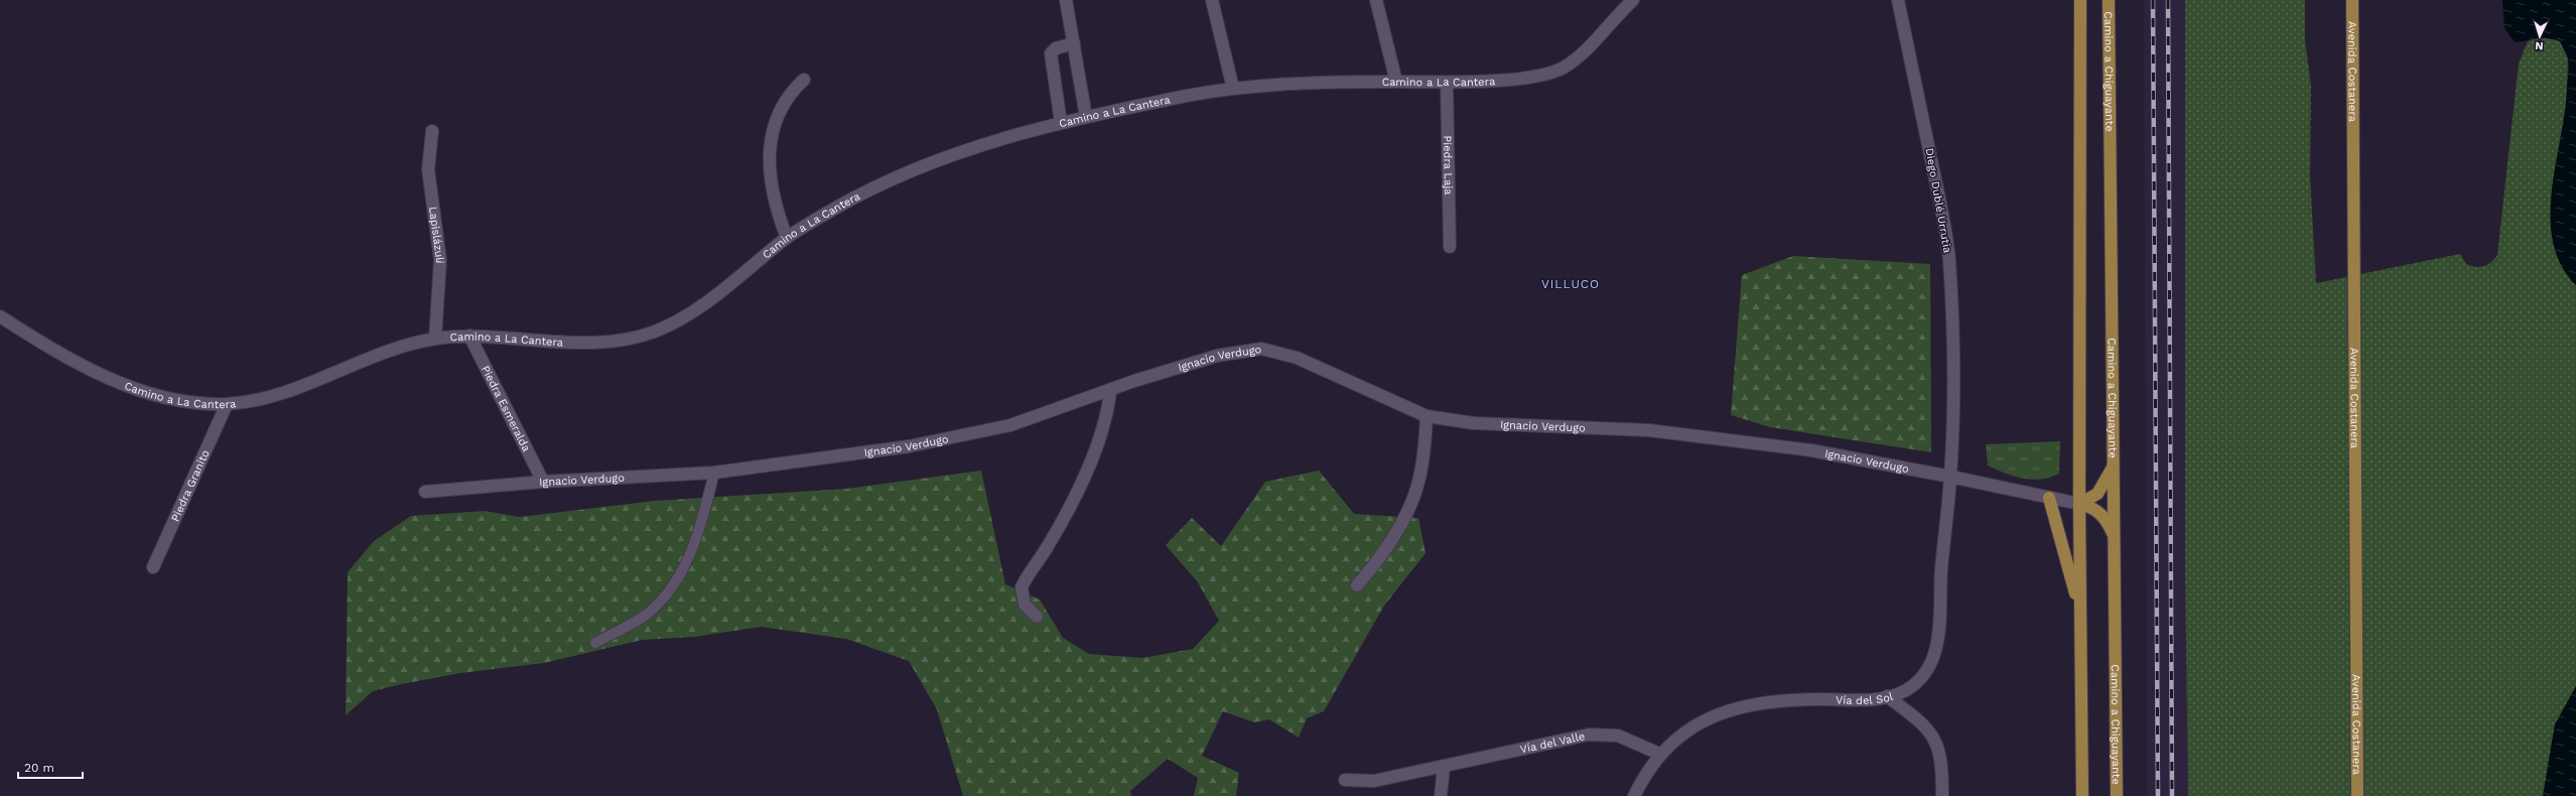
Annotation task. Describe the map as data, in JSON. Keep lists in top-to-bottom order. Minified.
{"streets":{"main road":["Camino a Chiguayante","Avenida Costanera"],"street":["Camino a La Cantera","Piedra Laja","Diego Dublé Urrutia","Lapislázuli","Ignacio Verdugo","Piedra Esmeralda","Piedra Granito","Vía del Sol","Vía del Valle"]},"crossings":[["Camino a La Cantera","Piedra Laja"],["Camino a La Cantera","Lapislázuli"],["Camino a La Cantera","Piedra Esmeralda"],["Camino a La Cantera","Piedra Granito"],["Diego Dublé Urrutia","Ignacio Verdugo"],["Diego Dublé Urrutia","Vía del Sol"],["Ignacio Verdugo","Piedra Esmeralda"],["Ignacio Verdugo","Vía del Sol"],["Vía del Sol","Vía del Valle"]],"districts":["VILLUCO"],"scale_bar":"20 m","north":"bottom"}
